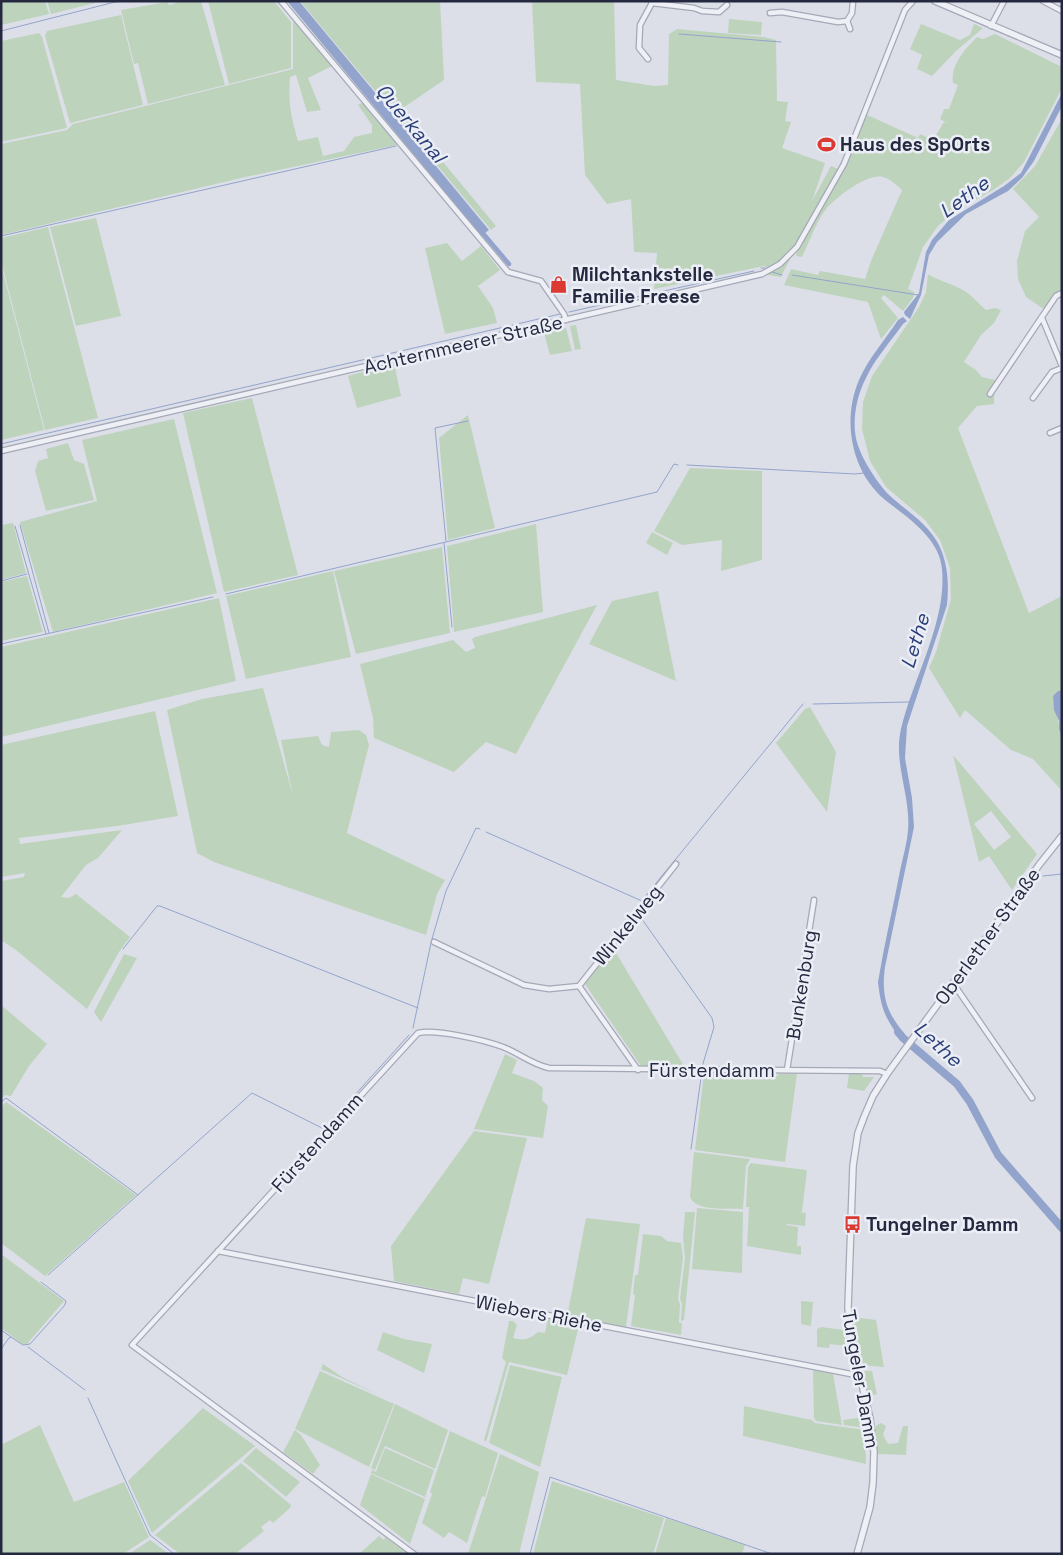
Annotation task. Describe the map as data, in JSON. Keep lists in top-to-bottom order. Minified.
{"streets":{"street":["Achternmeerer Straße","Winkelweg","Oberlether Straße","Bunkenburg","Fürstendamm","Wiebers Riehe","Tungeler Damm"]},"crossings":[["Oberlether Straße","Tungeler Damm"],["Bunkenburg","Fürstendamm"],["Fürstendamm","Wiebers Riehe"],["Fürstendamm","Tungeler Damm"],["Wiebers Riehe","Tungeler Damm"]],"water":["Querkanal","Lethe"],"places":{"sports":["Haus des SpOrts"],"shop":["Milchtankstelle Familie Freese"],"bus stop":["Tungelner Damm"]}}
